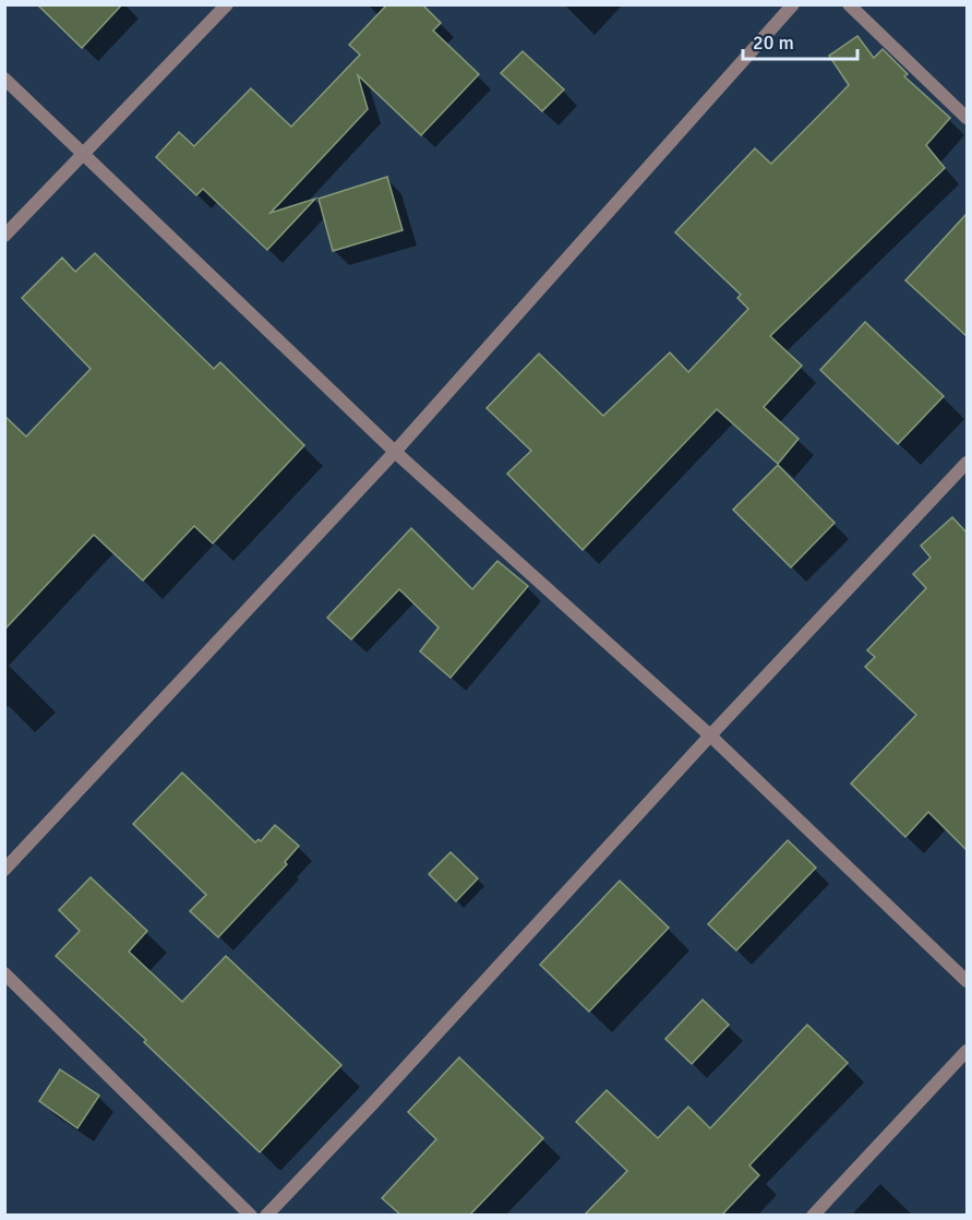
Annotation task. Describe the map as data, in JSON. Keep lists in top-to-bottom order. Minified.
{"scale_bar":"20 m"}
